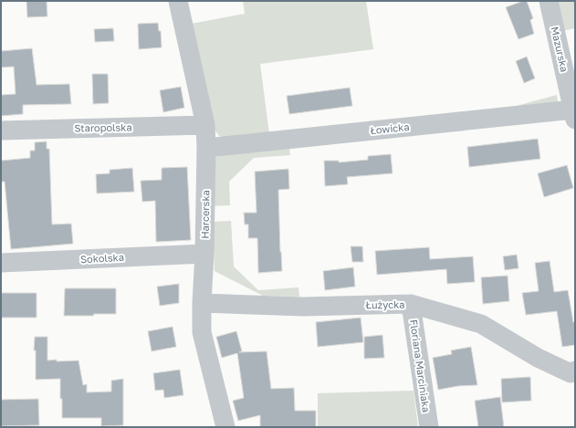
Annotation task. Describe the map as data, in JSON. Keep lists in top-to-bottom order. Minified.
{"streets":{"street":["Mazurska","Staropolska","Łowicka","Harcerska","Sokolska","Łużycka","Floriana Marciniaka"]},"crossings":[["Mazurska","Łowicka"],["Staropolska","Harcerska"],["Łowicka","Harcerska"],["Harcerska","Sokolska"],["Harcerska","Łużycka"],["Łużycka","Floriana Marciniaka"]]}
